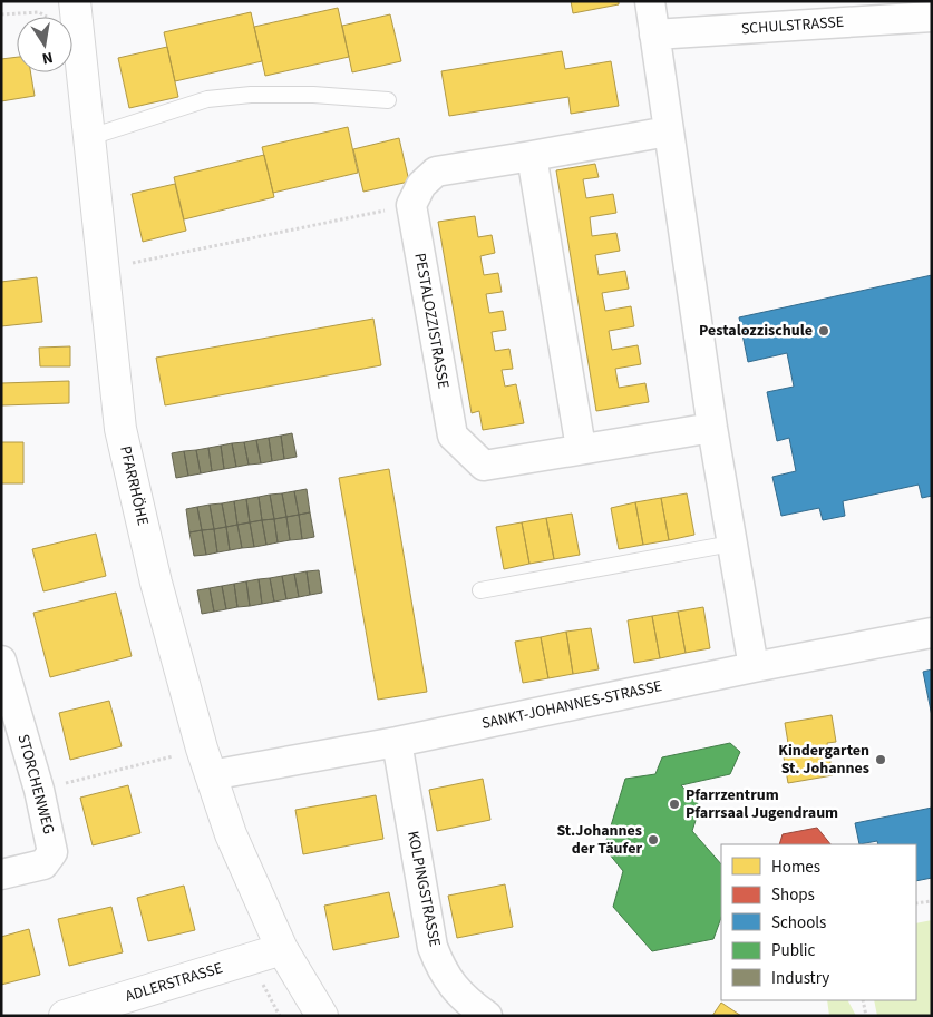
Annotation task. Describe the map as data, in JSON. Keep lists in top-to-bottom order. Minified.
{"streets":{"street":["SCHULSTRASSE","PESTALOZZISTRASSE","PFARRHÖHE","SANKT-JOHANNES-STRASSE","STORCHENWEG","KOLPINGSTRASSE","ADLERSTRASSE"]},"crossings":[["PFARRHÖHE","SANKT-JOHANNES-STRASSE"],["PFARRHÖHE","ADLERSTRASSE"],["SANKT-JOHANNES-STRASSE","KOLPINGSTRASSE"]],"places":["Pestalozzischule","Kindergarten St. Johannes","Pfarrzentrum Pfarrsaal Jugendraum","St.Johannes der Täufer"],"legend":["Homes","Shops","Schools","Public","Industry"],"north":"bottom"}
